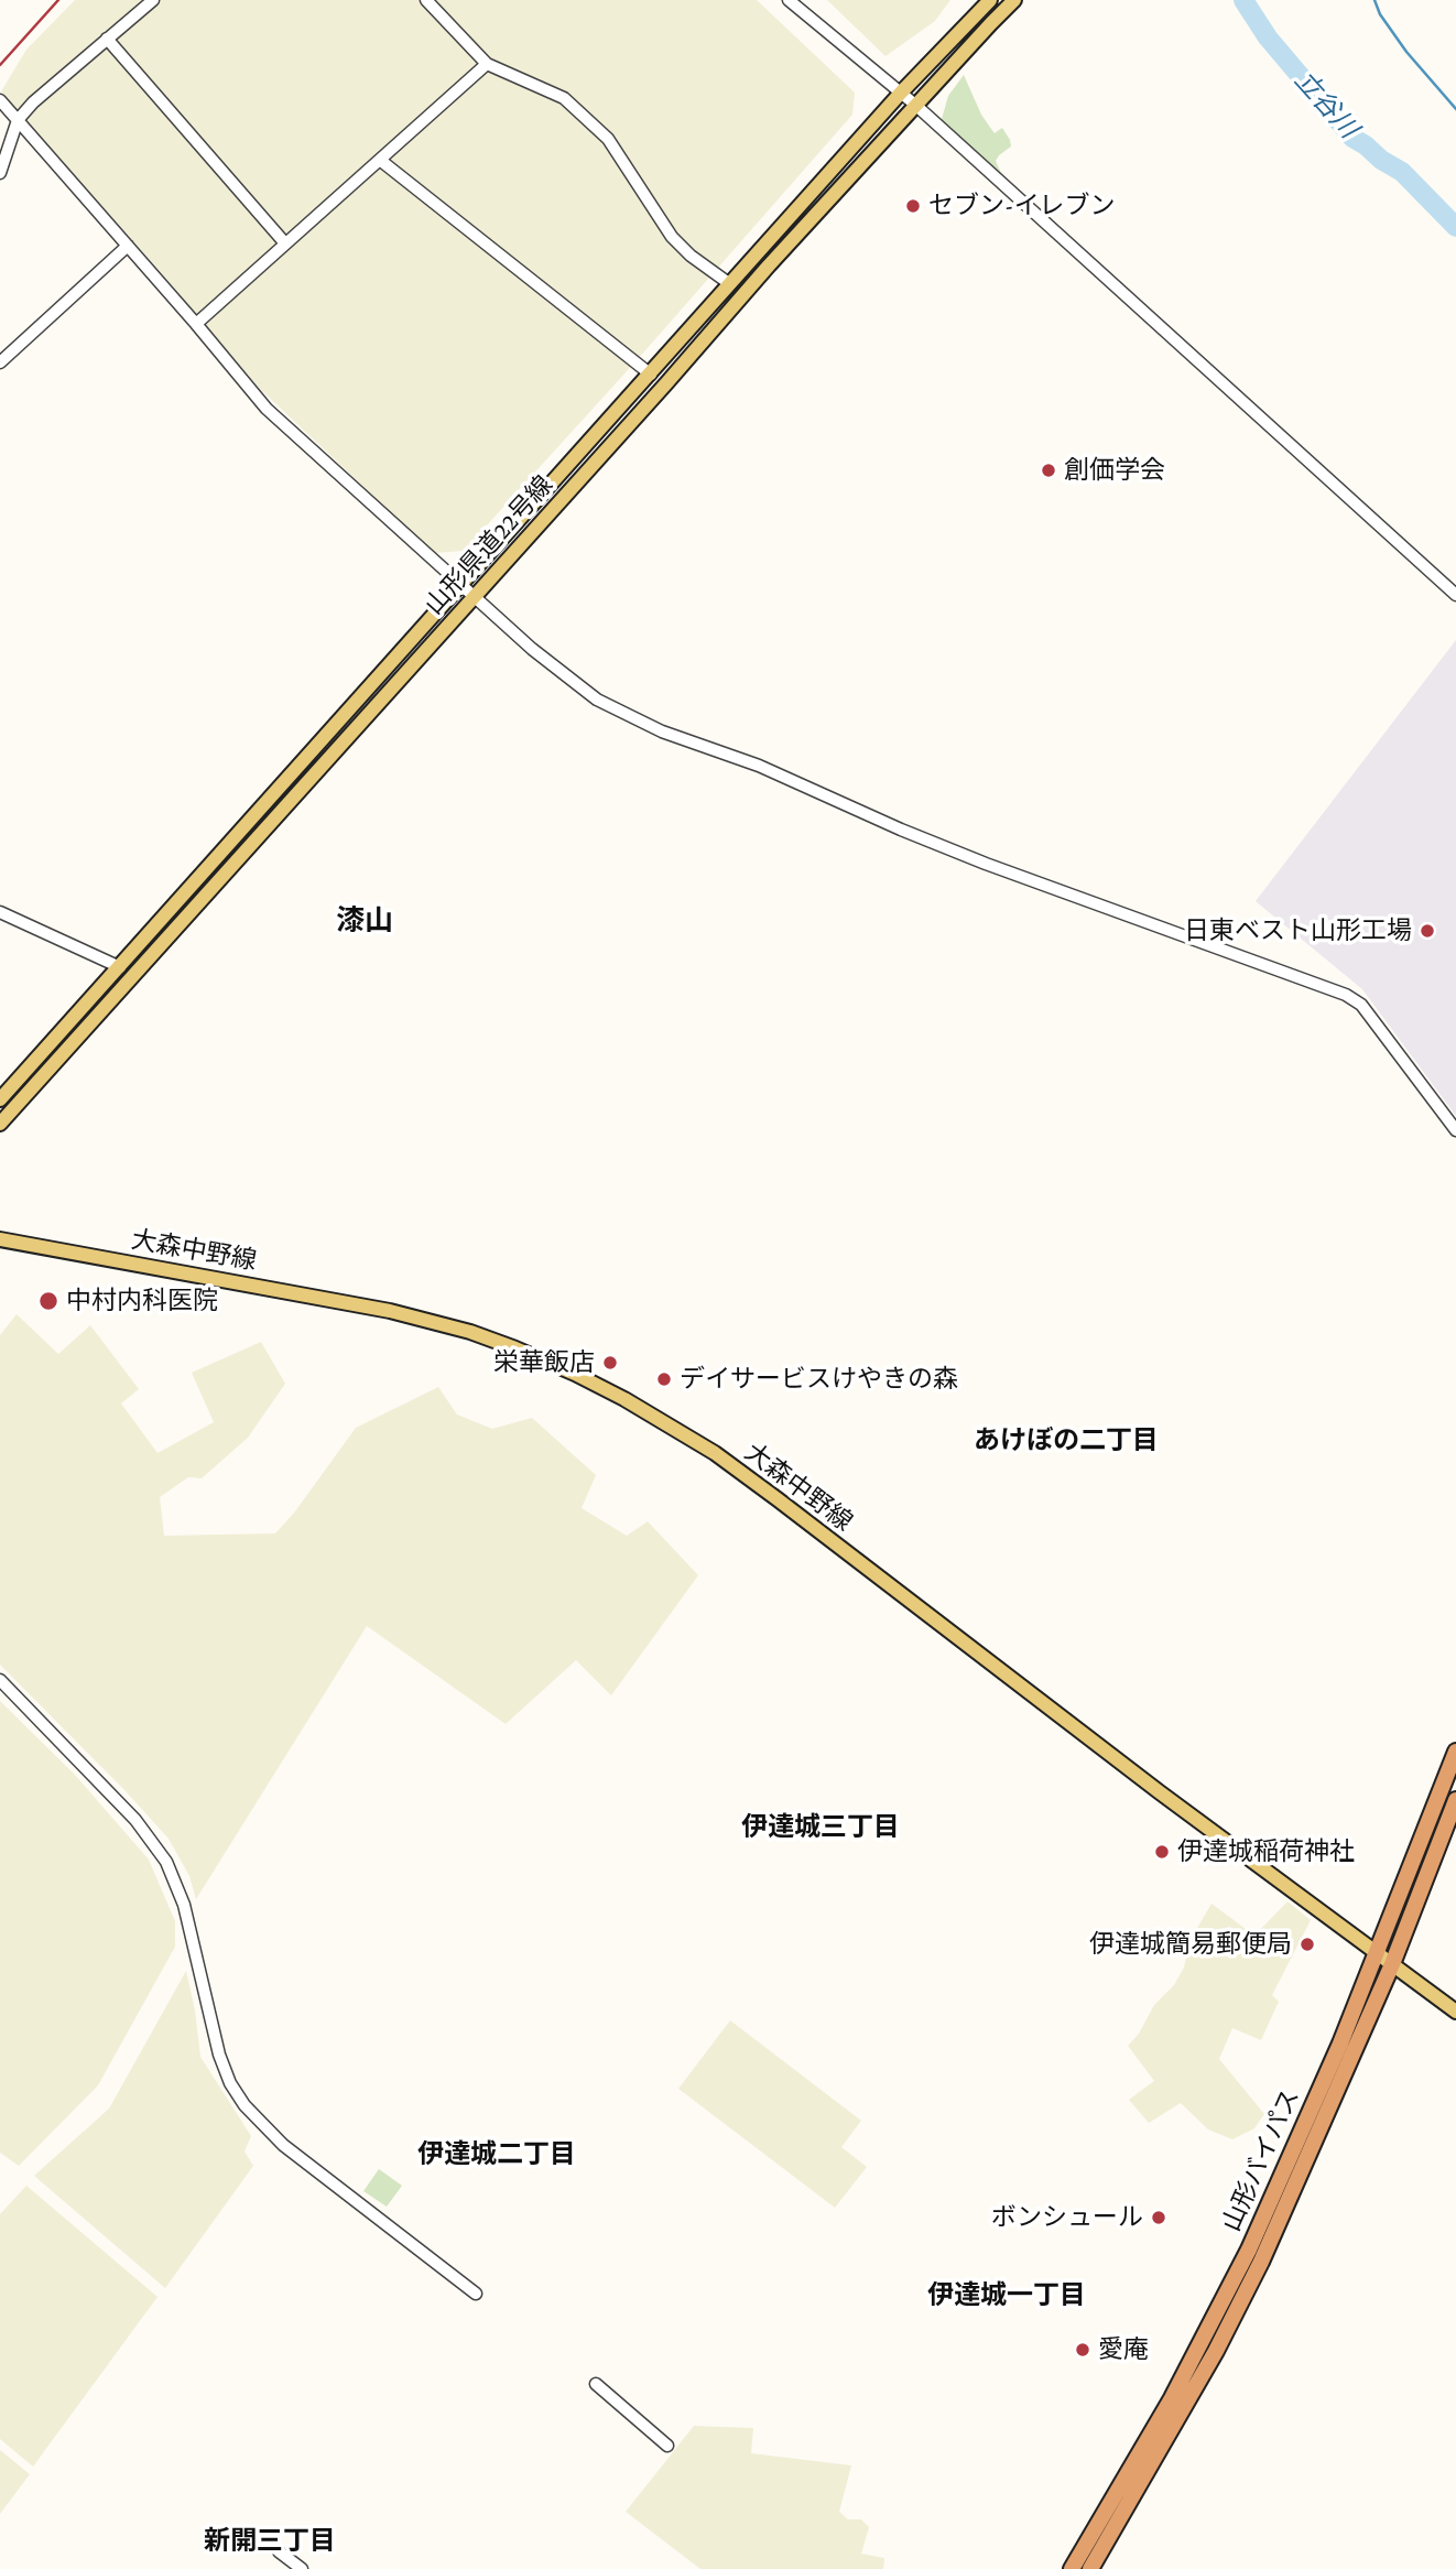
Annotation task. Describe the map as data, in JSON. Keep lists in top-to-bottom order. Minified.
{"streets":{"highway":["山形バイパス"],"main road":["山形県道22号線","大森中野線"]},"crossings":[["大森中野線","山形バイパス"]],"districts":["漆山","あけぼの二丁目","伊達城三丁目","伊達城二丁目","伊達城一丁目","新開三丁目"],"water":["立谷川"],"places":["セブン-イレブン","創価学会","日東ベスト山形工場","中村内科医院","栄華飯店","デイサービスけやきの森","伊達城稲荷神社","伊達城簡易郵便局","ボンシュール","愛庵"]}
